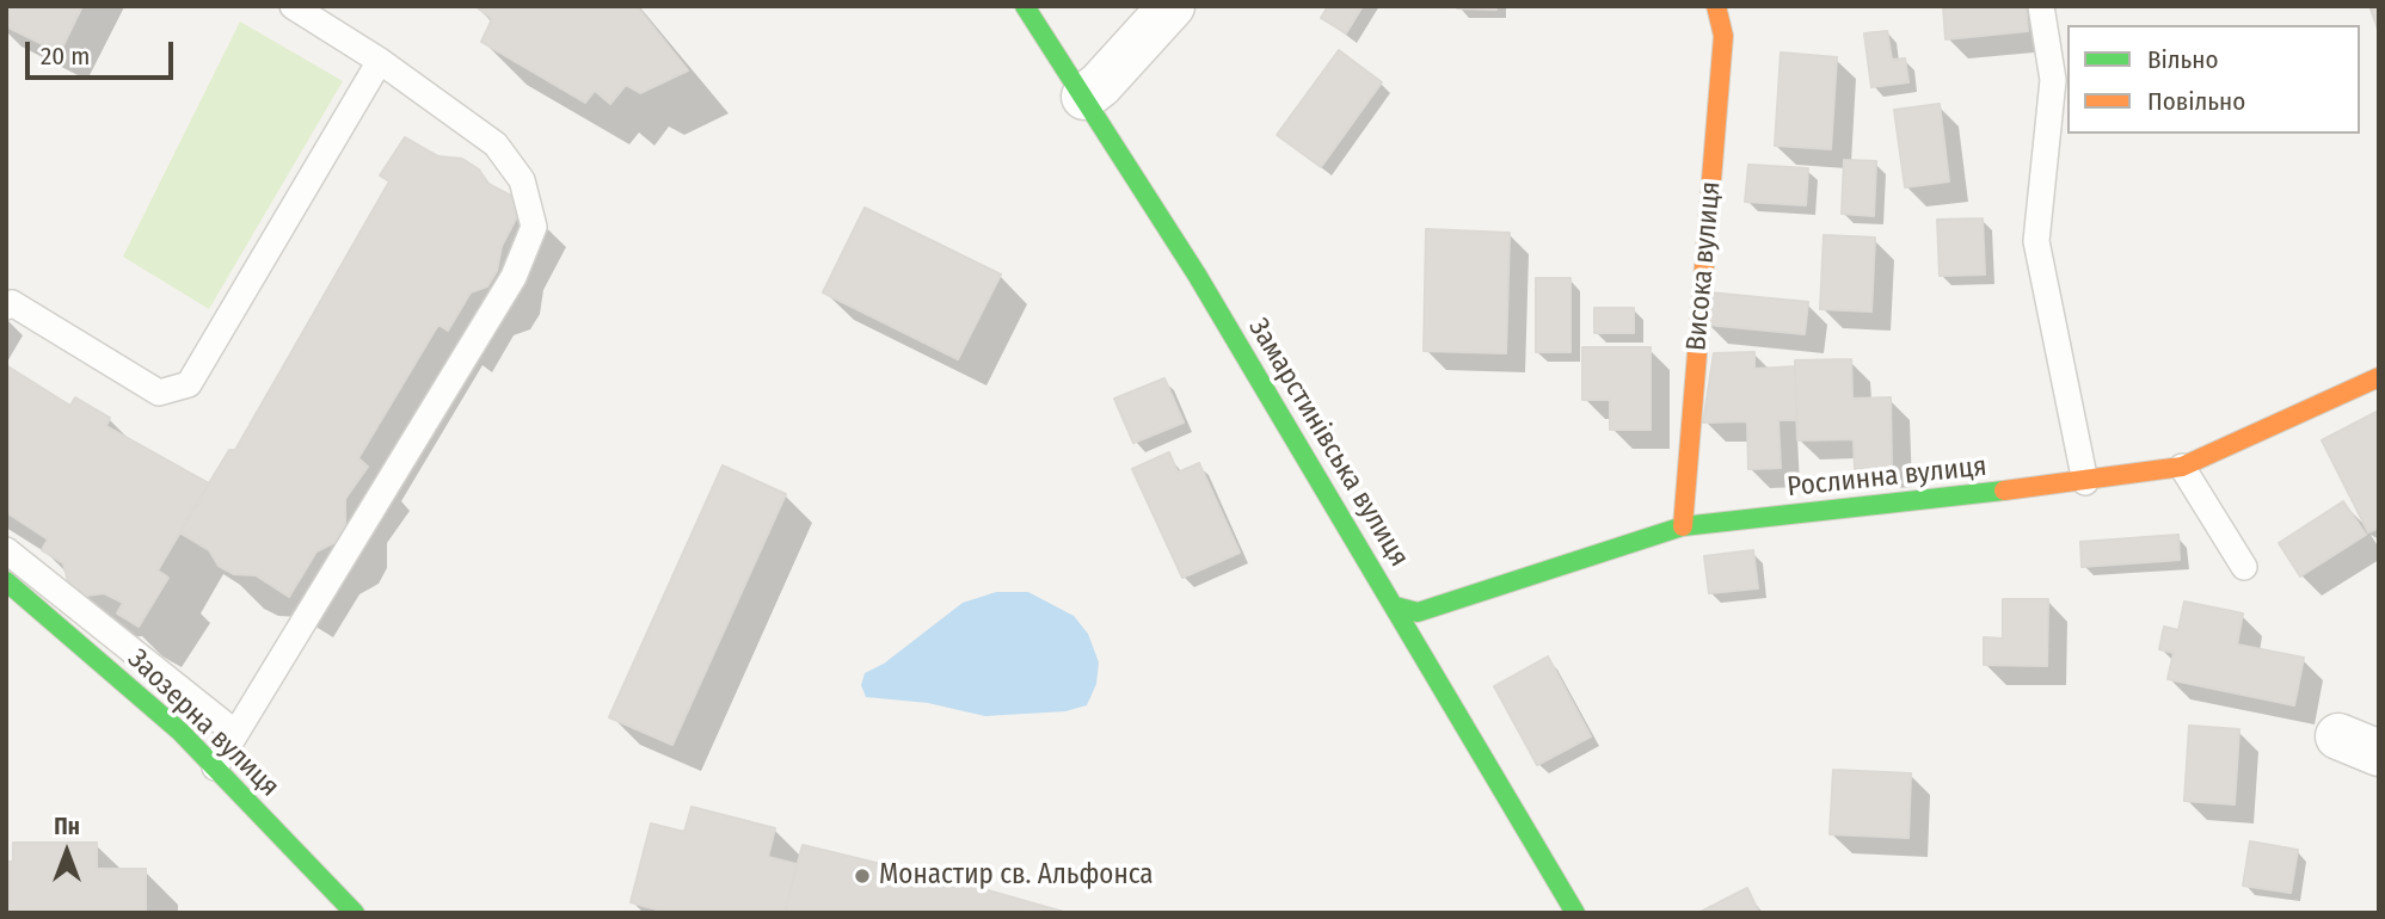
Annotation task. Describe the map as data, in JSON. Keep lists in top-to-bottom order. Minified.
{"streets":{"street":["Висока вулиця","Замарстинівська вулиця","Рослинна вулиця","Заозерна вулиця"]},"crossings":[["Висока вулиця","Рослинна вулиця"],["Замарстинівська вулиця","Рослинна вулиця"]],"places":["Монастир св. Альфонса"],"legend":["Вільно","Повільно"],"scale_bar":"20 m","north":"top"}
